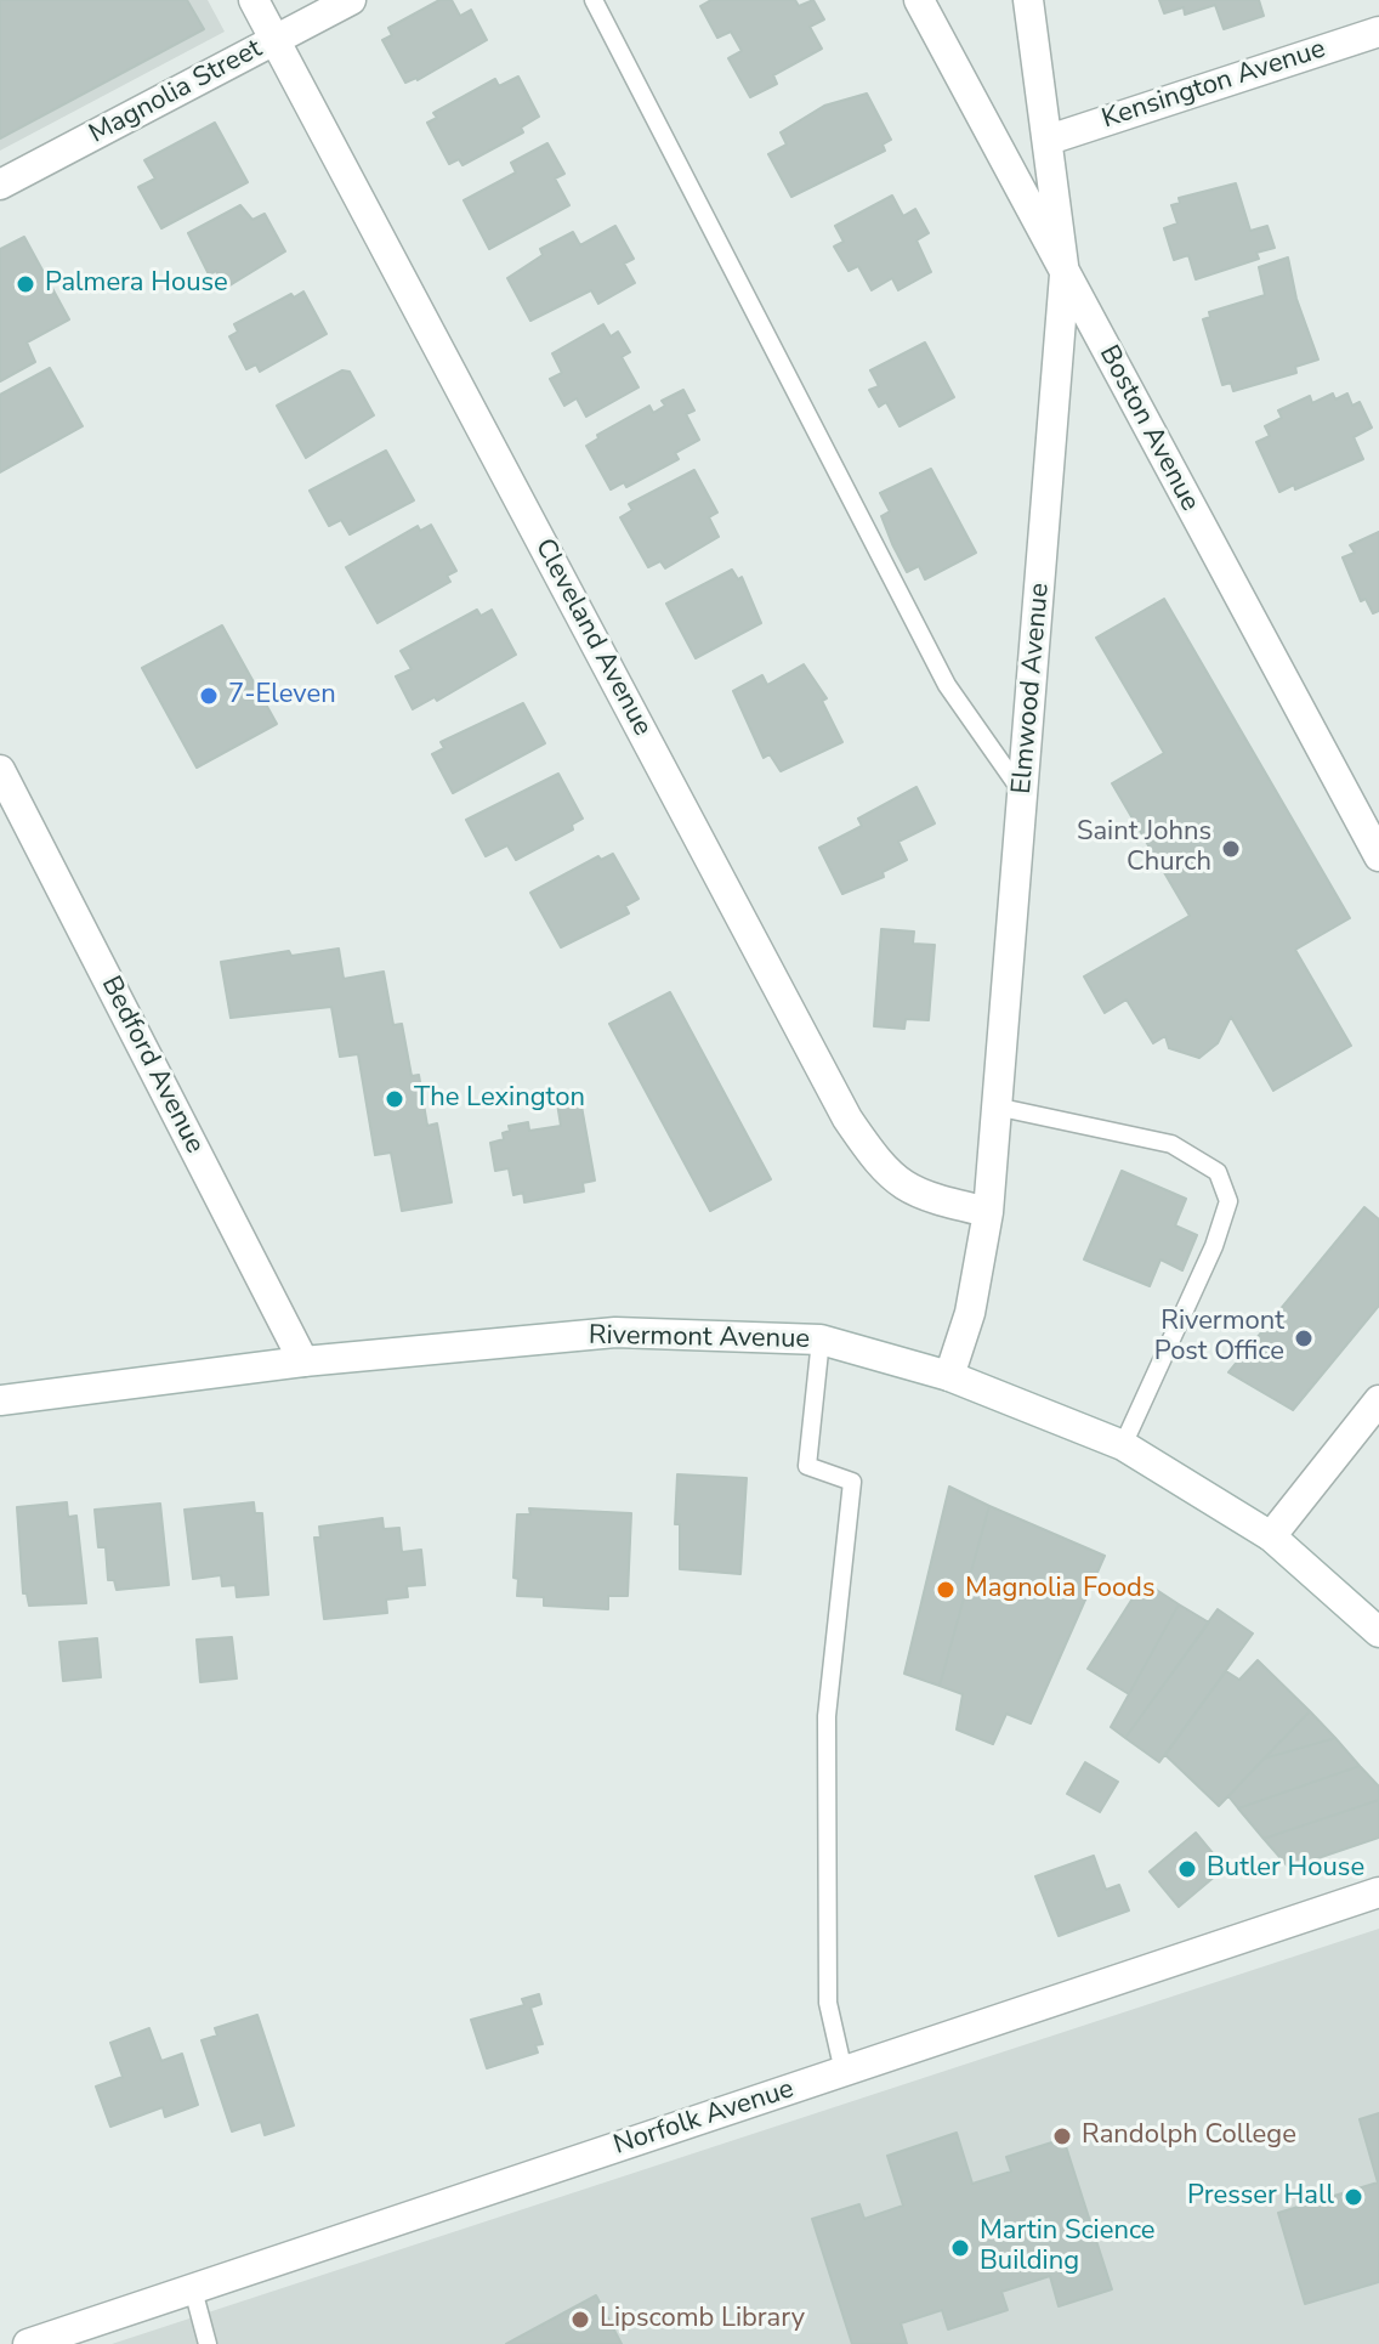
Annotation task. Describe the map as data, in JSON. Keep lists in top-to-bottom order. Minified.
{"streets":{"street":["Kensington Avenue","Magnolia Street","Boston Avenue","Cleveland Avenue","Elmwood Avenue","Bedford Avenue","Rivermont Avenue","Norfolk Avenue"]},"crossings":[["Kensington Avenue","Elmwood Avenue"],["Magnolia Street","Cleveland Avenue"],["Boston Avenue","Elmwood Avenue"],["Cleveland Avenue","Elmwood Avenue"],["Elmwood Avenue","Rivermont Avenue"],["Bedford Avenue","Rivermont Avenue"]],"places":["Palmera House","7-Eleven","Saint Johns Church","The Lexington","Rivermont Post Office","Magnolia Foods","Butler House","Randolph College","Presser Hall","Martin Science Building","Lipscomb Library"]}
